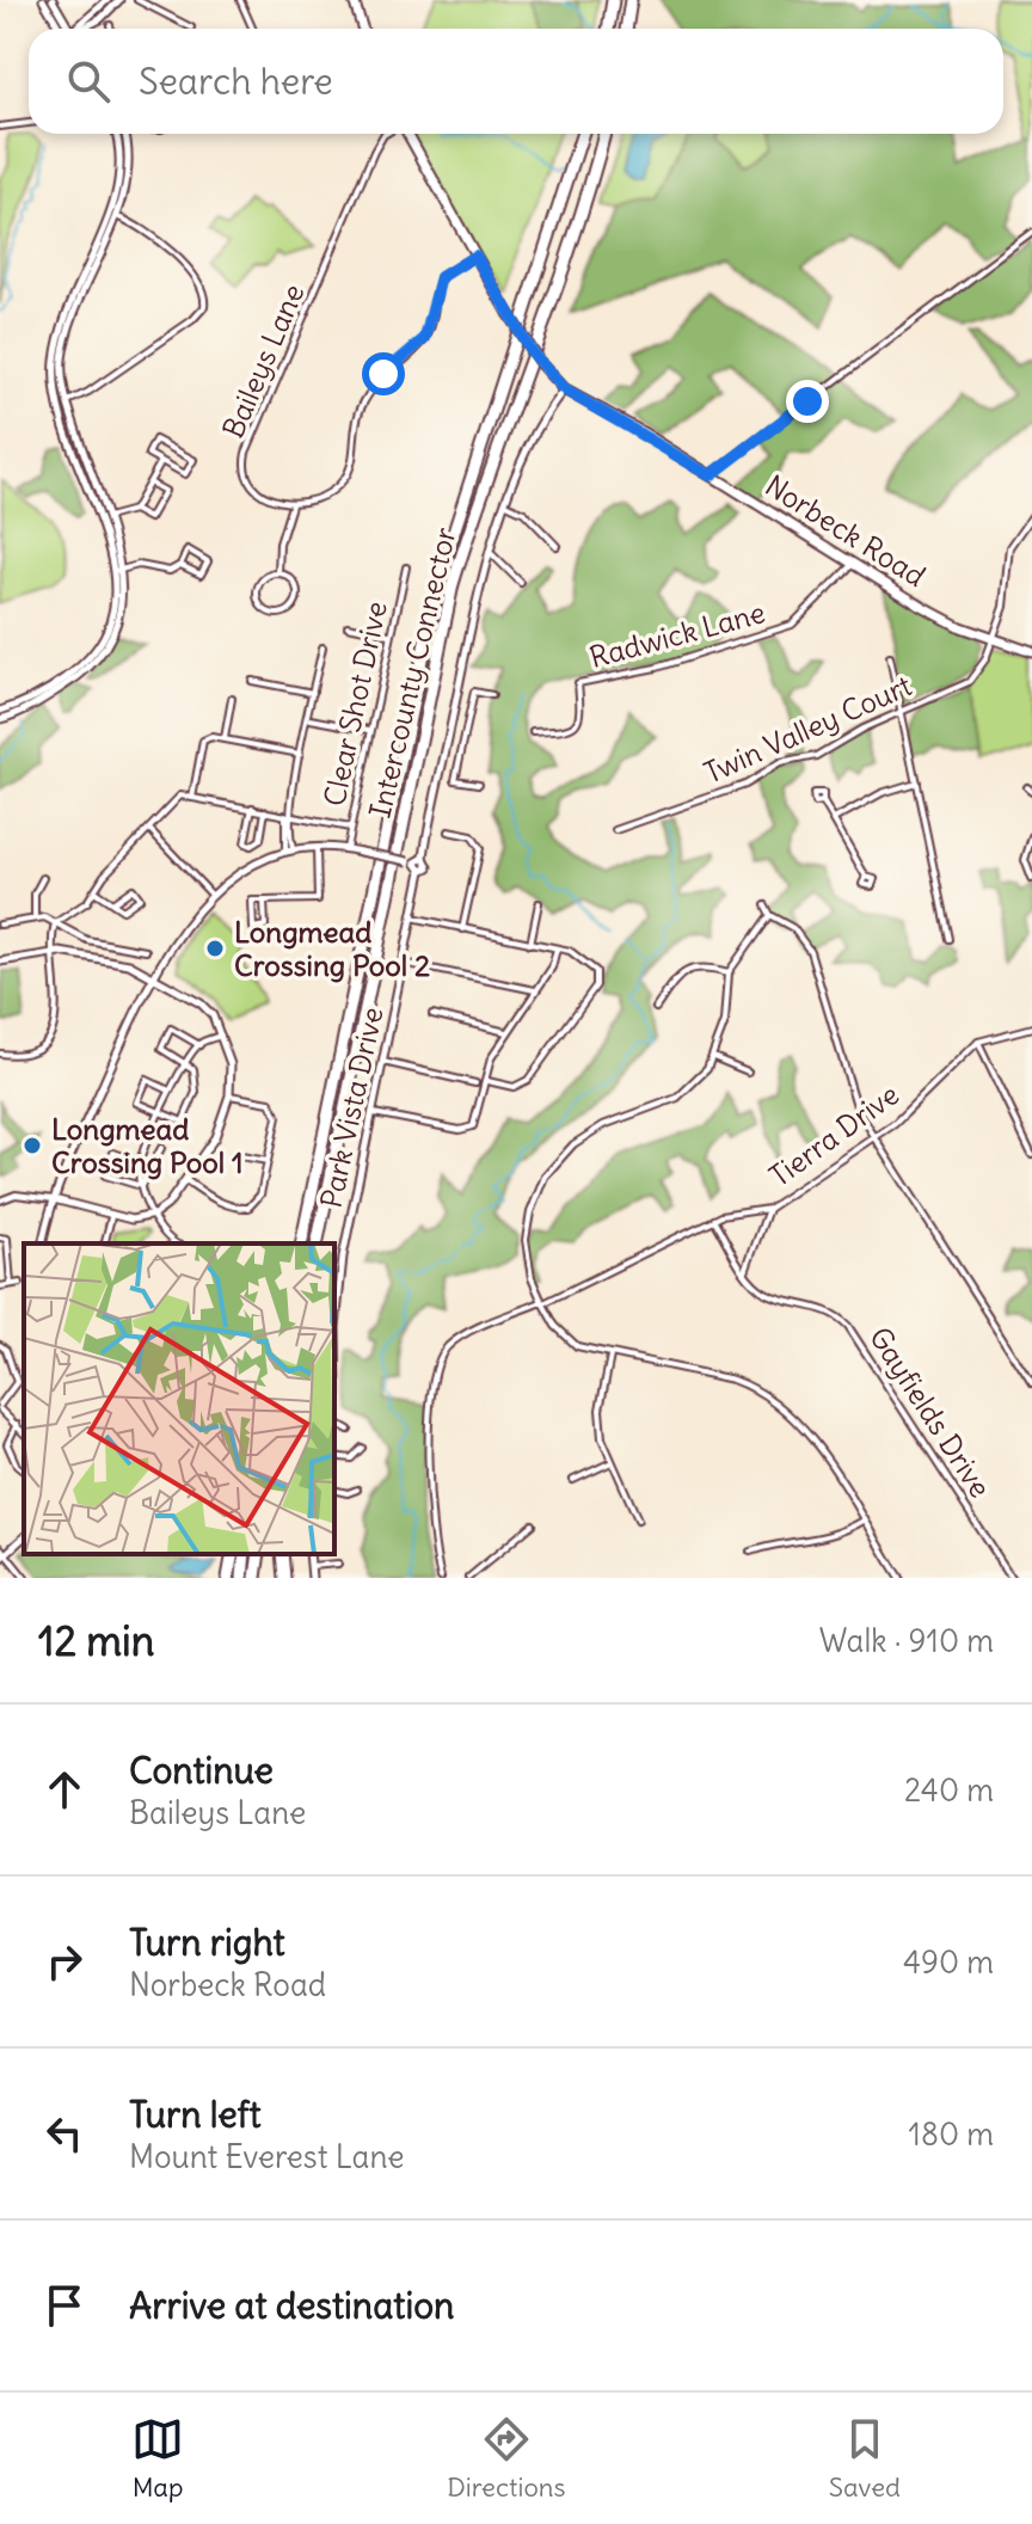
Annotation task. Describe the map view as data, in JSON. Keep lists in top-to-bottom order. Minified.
{"streets":{"highway":["Intercounty Connector"],"main road":["Norbeck Road"],"street":["Baileys Lane","Radwick Lane","Clear Shot Drive","Twin Valley Court","Park Vista Drive","Tierra Drive","Gayfields Drive"]},"crossings":[["Norbeck Road","Radwick Lane"],["Norbeck Road","Twin Valley Court"],["Norbeck Road","Park Vista Drive"],["Tierra Drive","Gayfields Drive"]],"places":["Longmead Crossing Pool 2","Longmead Crossing Pool 1"],"page":{"search":"Search here","heading":["12 min","Walk · 910 m"],"list":[["Continue","Baileys Lane","240 m"],["Turn right","Norbeck Road","490 m"],["Turn left","Mount Everest Lane","180 m"],"Arrive at destination"],"nav":["Map","Directions","Saved"]}}
